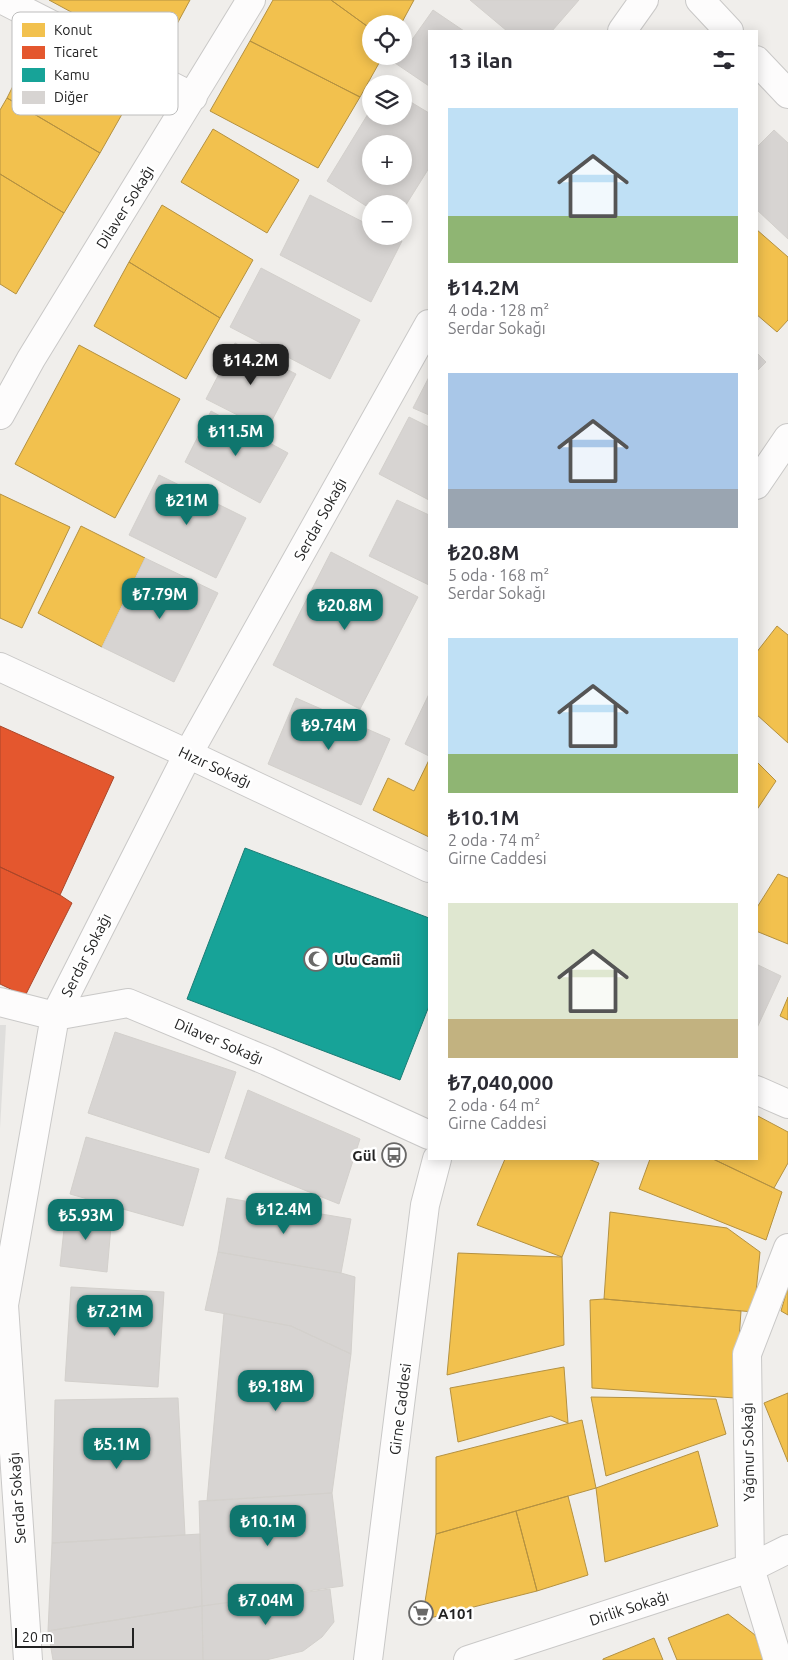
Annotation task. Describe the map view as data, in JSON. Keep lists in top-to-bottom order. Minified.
{"streets":{"street":["Dilaver Sokağı","Serdar Sokağı","Hızır Sokağı","Girne Caddesi","Yağmur Sokağı","Dirlik Sokağı"]},"crossings":[["Dilaver Sokağı","Serdar Sokağı"],["Serdar Sokağı","Hızır Sokağı"],["Yağmur Sokağı","Dirlik Sokağı"]],"places":{"mosque":["Ulu Camii"],"bus stop":["Gül"],"supermarket":["A101"]},"legend":["Konut","Ticaret","Kamu","Diğer"],"scale_bar":"20 m","page":{"map_buttons":["+","−"],"heading":"13 ilan","list":[{"name":"₺14.2M","note":"4 oda · 128 m² · Serdar Sokağı"},{"name":"₺20.8M","note":"5 oda · 168 m² · Serdar Sokağı"},{"name":"₺10.1M","note":"2 oda · 74 m² · Girne Caddesi"},{"name":"₺7,040,000","note":"2 oda · 64 m² · Girne Caddesi"}],"price":["₺14.2M","₺11.5M","₺21M","₺7.79M","₺20.8M","₺9.74M","₺12.4M","₺5.93M","₺7.21M","₺9.18M","₺5.1M","₺10.1M","₺7.04M"],"scale":"20 m"}}
